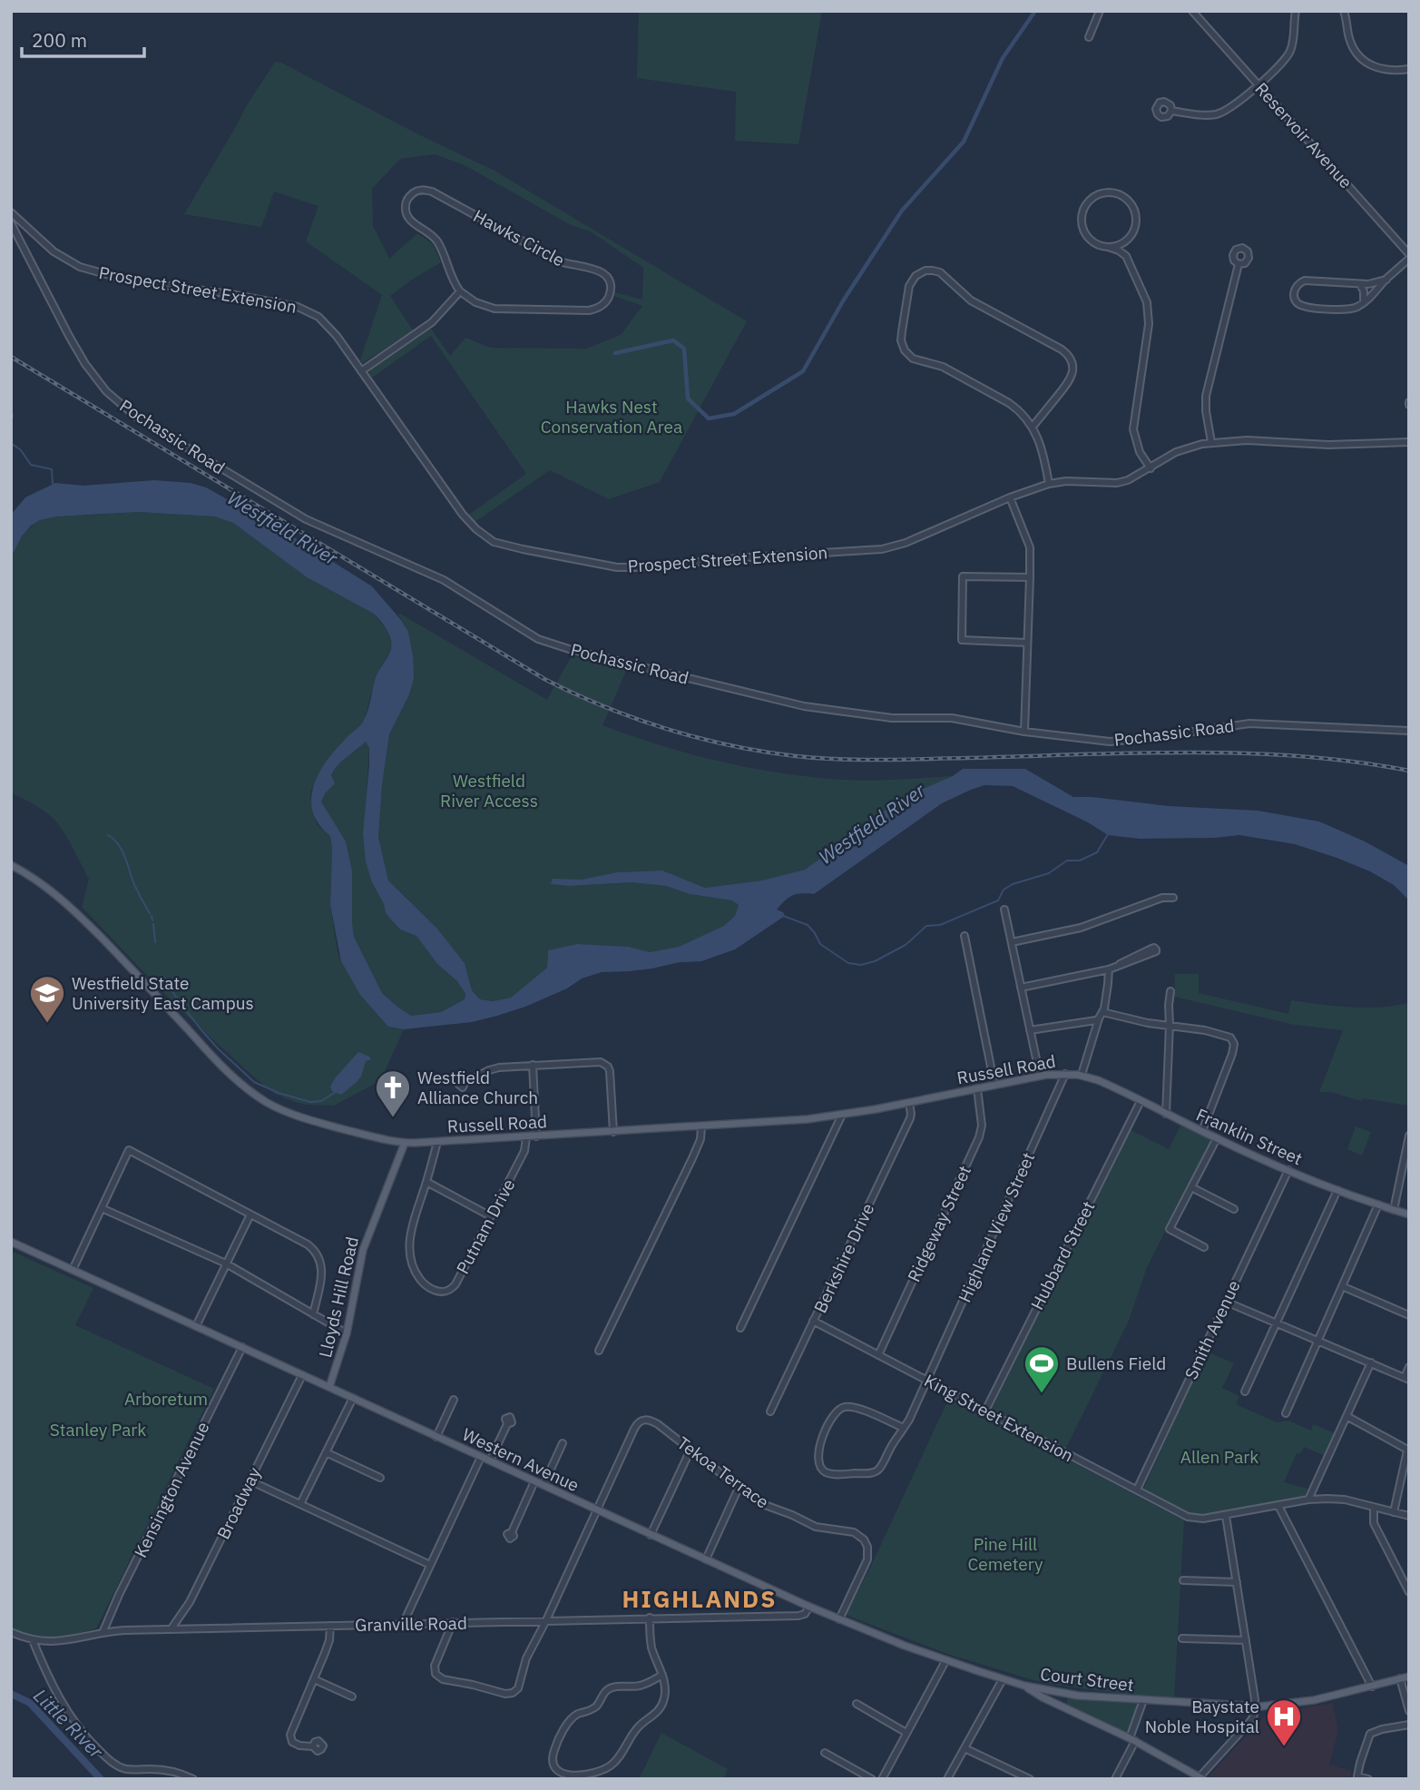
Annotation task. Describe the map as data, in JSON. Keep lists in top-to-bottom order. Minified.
{"streets":{"main road":["Russell Road","Franklin Street","Lloyds Hill Road","Western Avenue","Court Street"],"street":["Reservoir Avenue","Hawks Circle","Prospect Street Extension","Pochassic Road","Ridgeway Street","Putnam Drive","Highland View Street","Hubbard Street","Berkshire Drive","Smith Avenue","King Street Extension","Tekoa Terrace","Kensington Avenue","Broadway","Granville Road"]},"crossings":[["Russell Road","Franklin Street"],["Russell Road","Ridgeway Street"],["Russell Road","Putnam Drive"],["Russell Road","Highland View Street"],["Russell Road","Berkshire Drive"],["Russell Road","Lloyds Hill Road"],["Franklin Street","Hubbard Street"],["Franklin Street","Smith Avenue"],["Ridgeway Street","King Street Extension"],["Highland View Street","King Street Extension"],["Hubbard Street","King Street Extension"],["Berkshire Drive","King Street Extension"],["Lloyds Hill Road","Western Avenue"],["Smith Avenue","King Street Extension"],["Western Avenue","Tekoa Terrace"],["Western Avenue","Kensington Avenue"],["Western Avenue","Broadway"],["Western Avenue","Granville Road"],["Western Avenue","Court Street"],["Kensington Avenue","Granville Road"],["Broadway","Granville Road"]],"districts":["HIGHLANDS"],"water":["Westfield River","Little River"],"parks":["Hawks Nest Conservation Area","Westfield River Access","Arboretum","Stanley Park","Allen Park","Pine Hill Cemetery"],"places":{"school or university":["Westfield State University East Campus"],"church":["Westfield Alliance Church"],"sports":["Bullens Field"],"hospital":["Baystate Noble Hospital"]},"scale_bar":"200 m"}
